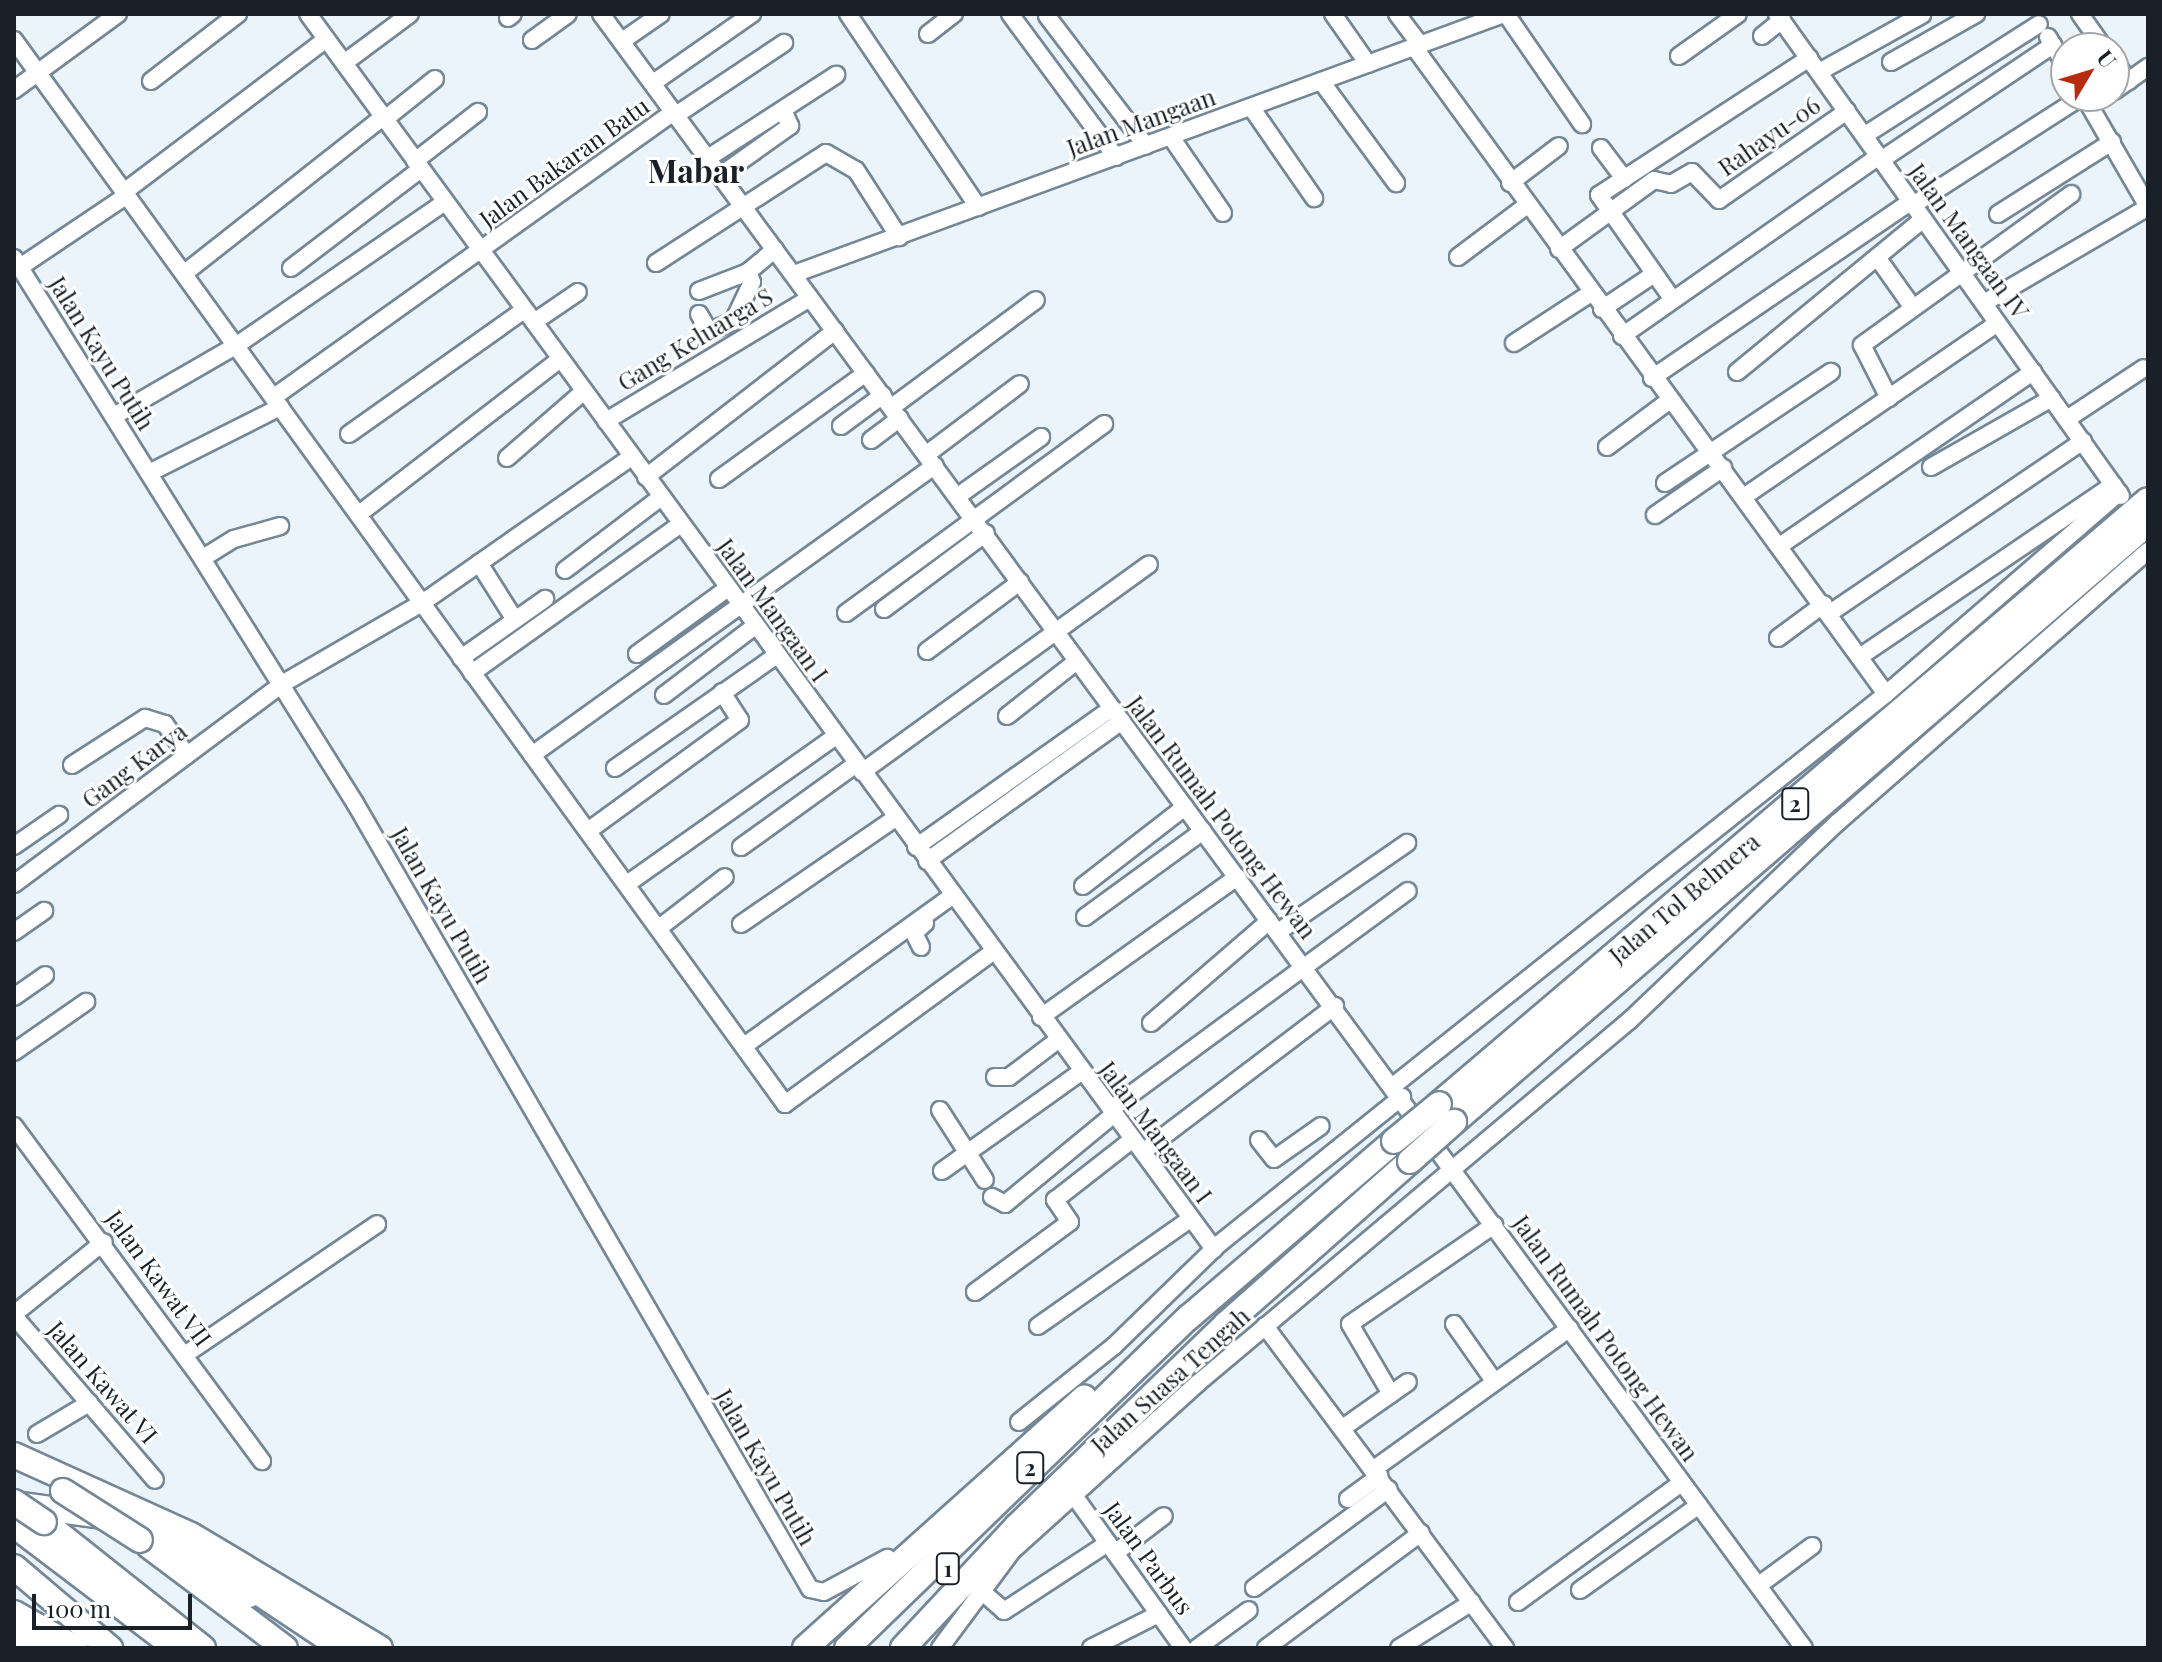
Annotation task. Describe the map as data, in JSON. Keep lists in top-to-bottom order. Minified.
{"streets":{"highway":["2","Jalan Tol Belmera","1"],"street":["Jalan Mangaan","Rahayu-06","Jalan Bakaran Batu","Jalan Mangaan IV","Gang Keluarga S","Jalan Kayu Putih","Jalan Mangaan I","Gang Karya","Jalan Rumah Potong Hewan","Jalan Kawat VII","Jalan Suasa Tengah","Jalan Kawat VI","Jalan Parbus"]},"crossings":[["Jalan Mangaan","Jalan Rumah Potong Hewan"],["Rahayu-06","Jalan Mangaan IV"],["Jalan Bakaran Batu","Jalan Kayu Putih"],["Jalan Bakaran Batu","Jalan Mangaan I"],["Jalan Bakaran Batu","Jalan Rumah Potong Hewan"],["Gang Keluarga S","Jalan Mangaan I"],["Gang Keluarga S","Jalan Rumah Potong Hewan"],["Jalan Kayu Putih","Gang Karya"],["Jalan Mangaan I","Gang Karya"],["2","Jalan Tol Belmera"],["2","1"],["Jalan Rumah Potong Hewan","Jalan Suasa Tengah"],["Jalan Suasa Tengah","Jalan Parbus"]],"districts":["Mabar"],"scale_bar":"100 m","north":"top right"}
